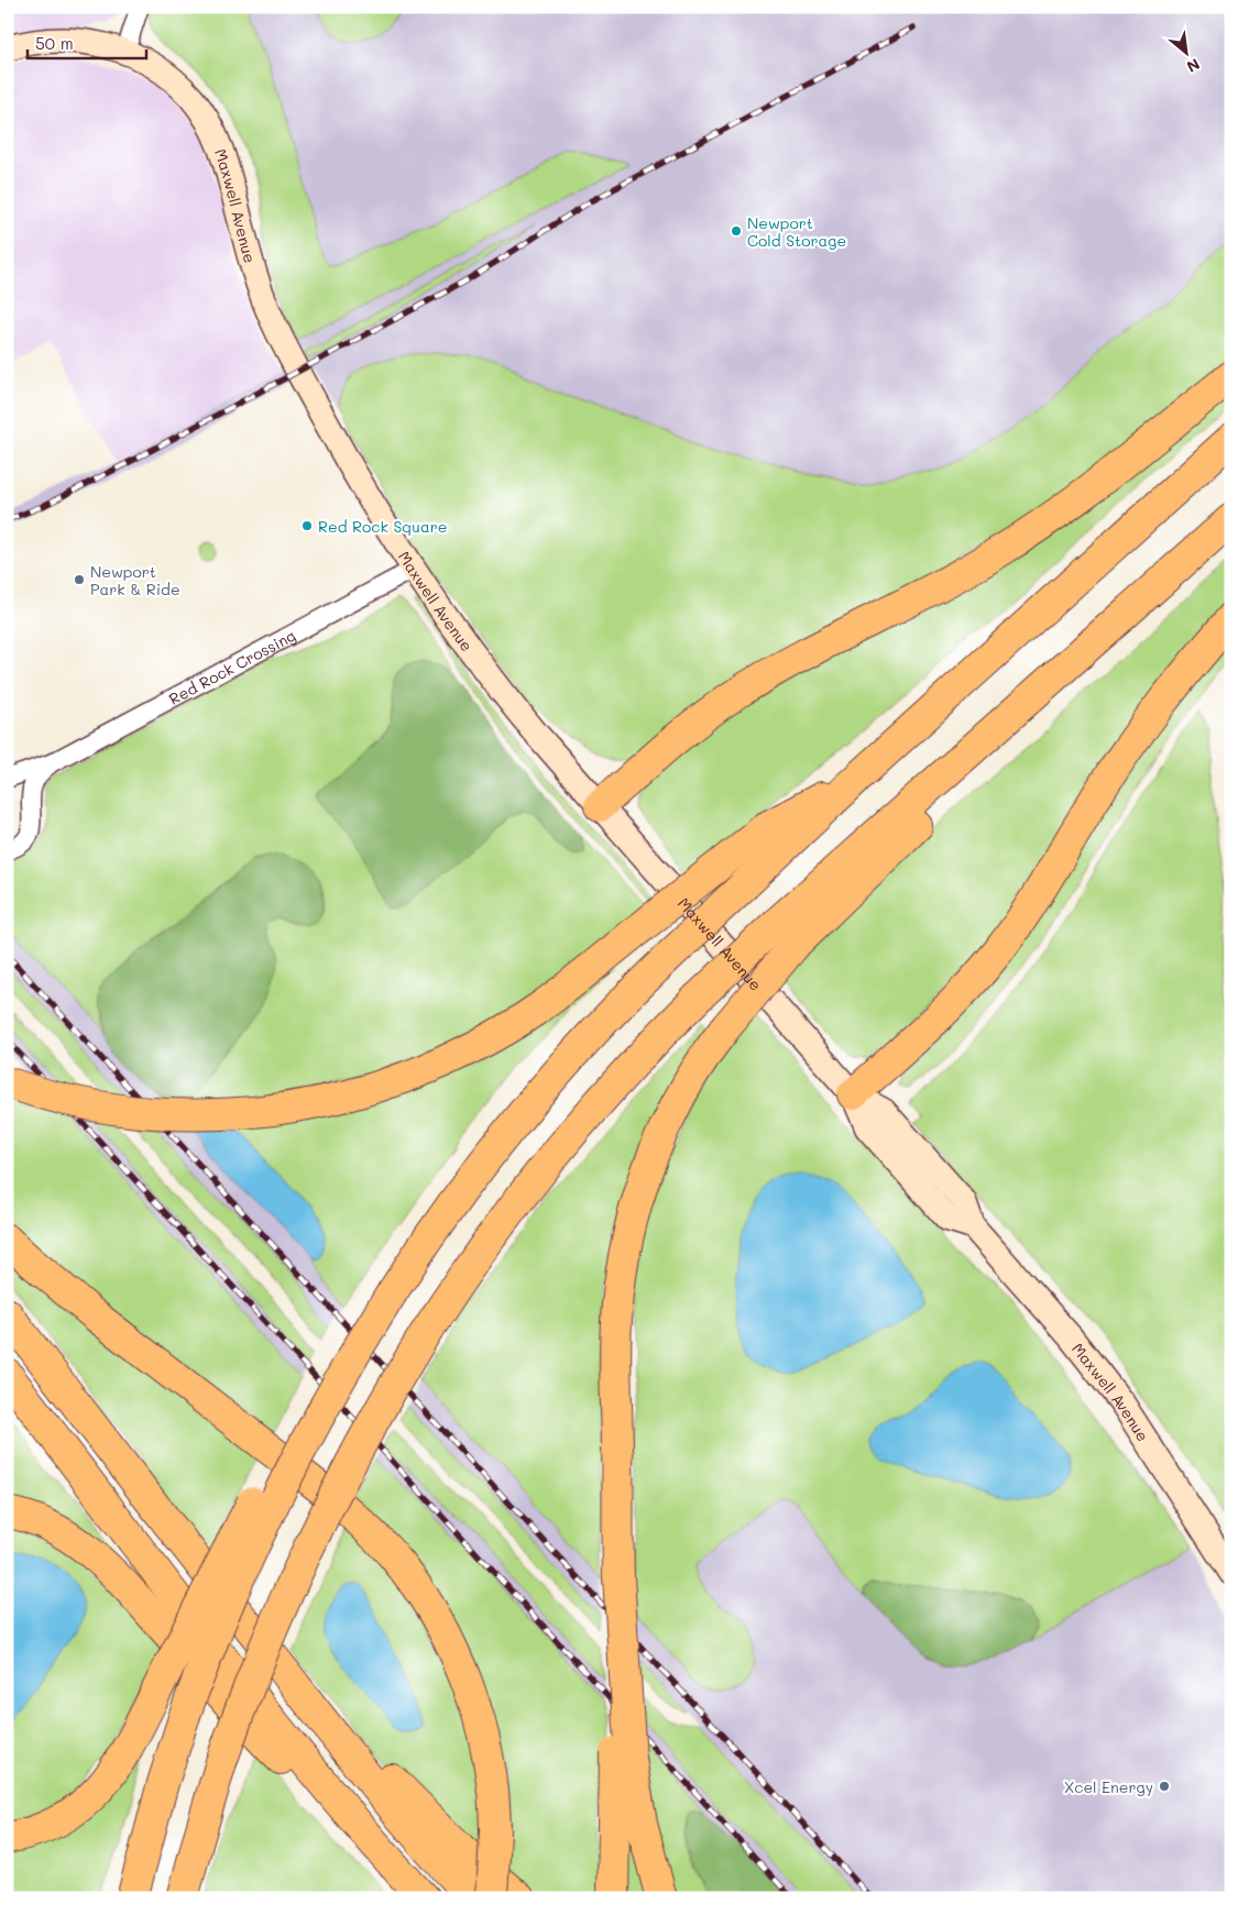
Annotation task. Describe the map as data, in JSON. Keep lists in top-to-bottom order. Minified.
{"streets":{"street":["Maxwell Avenue","Red Rock Crossing"]},"crossings":[["Maxwell Avenue","Red Rock Crossing"]],"places":["Newport Cold Storage","Red Rock Square","Newport Park & Ride","Xcel Energy"],"scale_bar":"50 m","north":"bottom right"}
